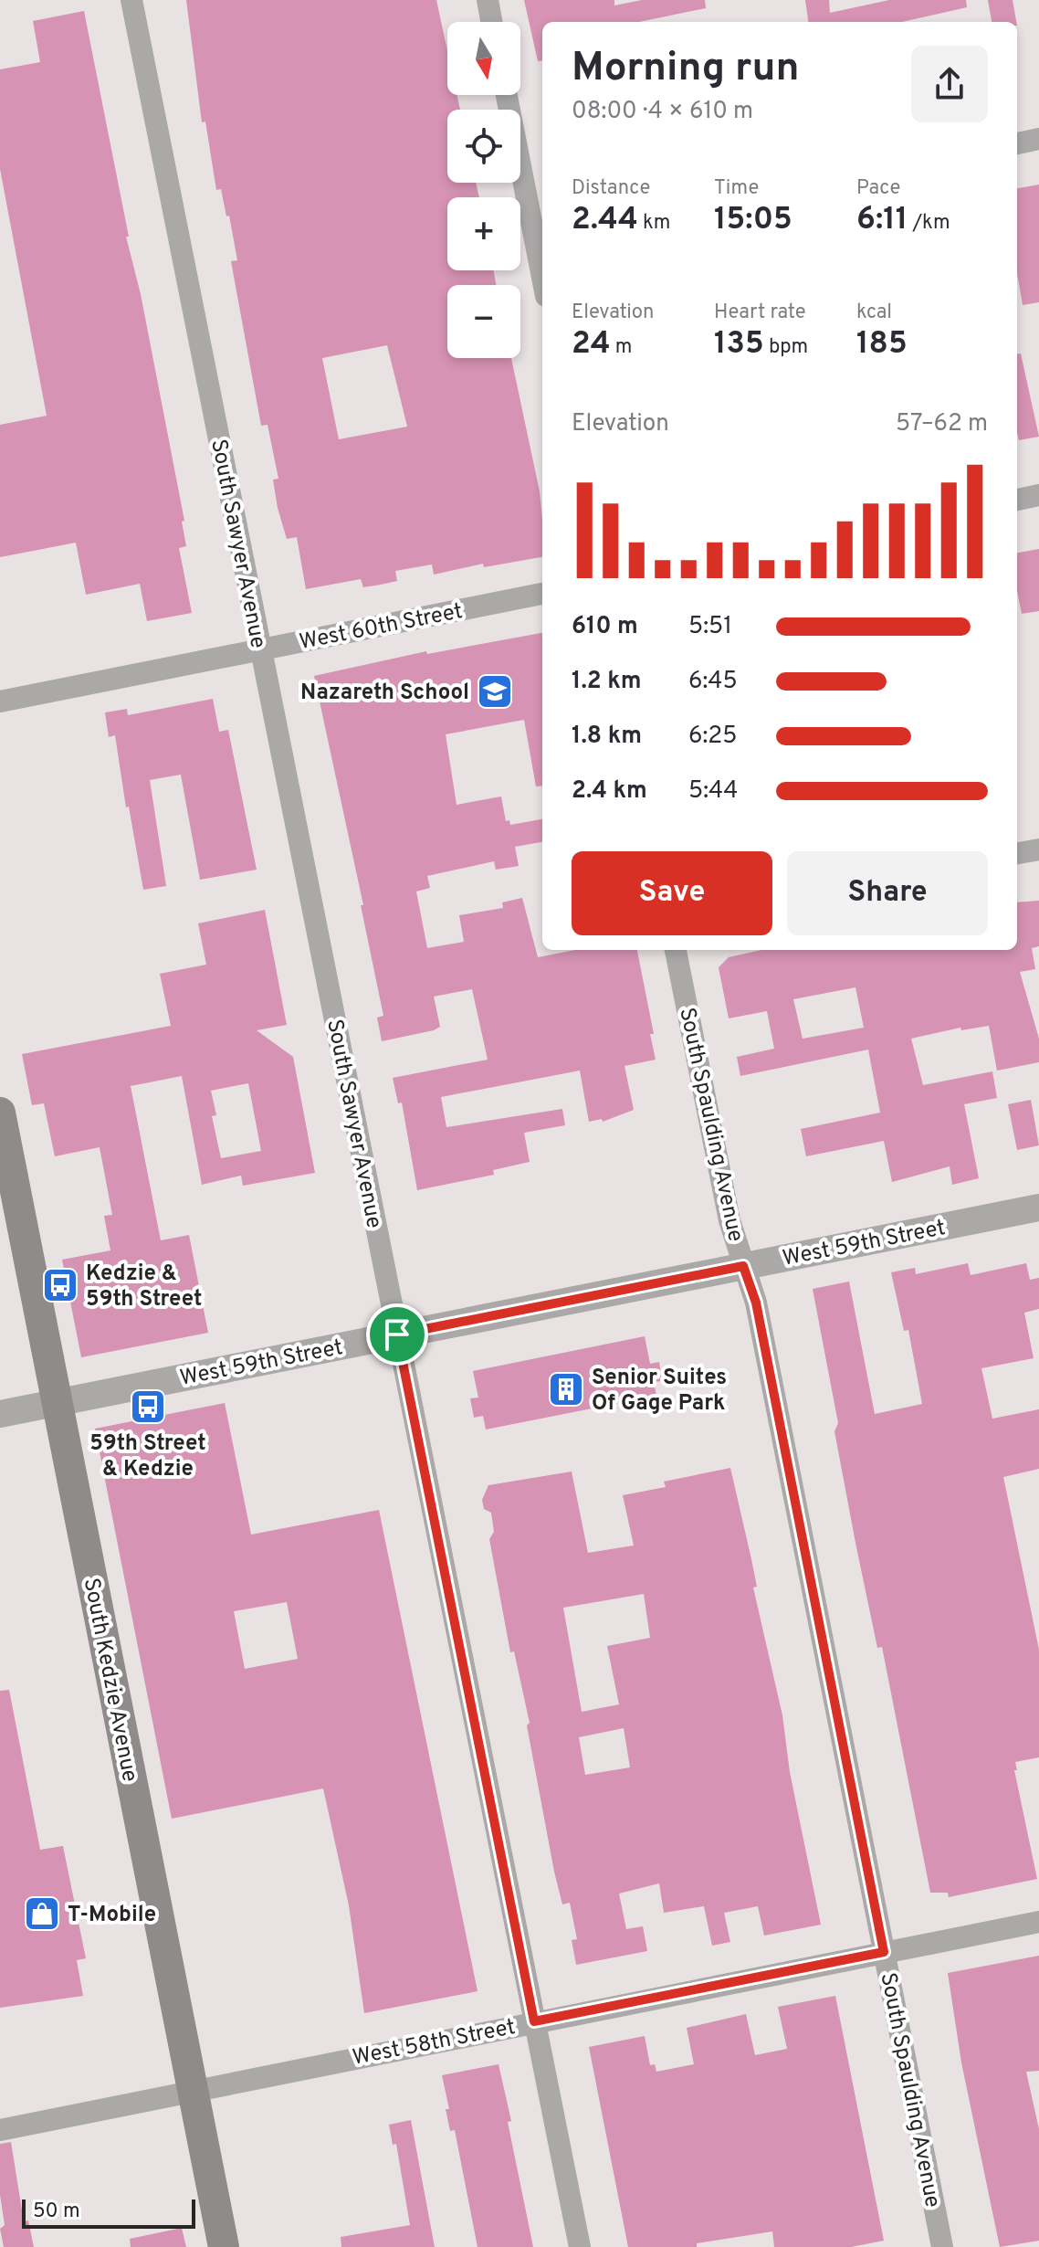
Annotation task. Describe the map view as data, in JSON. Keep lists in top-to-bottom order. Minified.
{"streets":{"main road":["South Kedzie Avenue"],"street":["South Sawyer Avenue","West 60th Street","South Spaulding Avenue","West 59th Street","West 58th Street"]},"crossings":[["South Sawyer Avenue","West 60th Street"],["South Sawyer Avenue","West 59th Street"],["South Sawyer Avenue","West 58th Street"],["South Spaulding Avenue","West 59th Street"],["South Spaulding Avenue","West 58th Street"],["West 59th Street","South Kedzie Avenue"],["South Kedzie Avenue","West 58th Street"]],"places":{"school or university":["Nazareth School"],"bus stop":["Kedzie & 59th Street","59th Street & Kedzie"],"building":["Senior Suites Of Gage Park"],"shop":["T-Mobile"]},"scale_bar":"50 m","north":"bottom","page":{"map_buttons":["+","−"],"heading":["Morning run","08:00 · 4 × 610 m"],"stats":[["Distance","2.44 km"],["Time","15:05"],["Pace","6:11 /km"],["Elevation","24 m"],["Heart rate","135 bpm"],["kcal","185"]],"chart":["Elevation","57–62 m"],"list":[{"name":"610 m","note":"5:51"},{"name":"1.2 km","note":"6:45"},{"name":"1.8 km","note":"6:25"},{"name":"2.4 km","note":"5:44"}],"buttons":["Save","Share"],"scale":"50 m"}}
